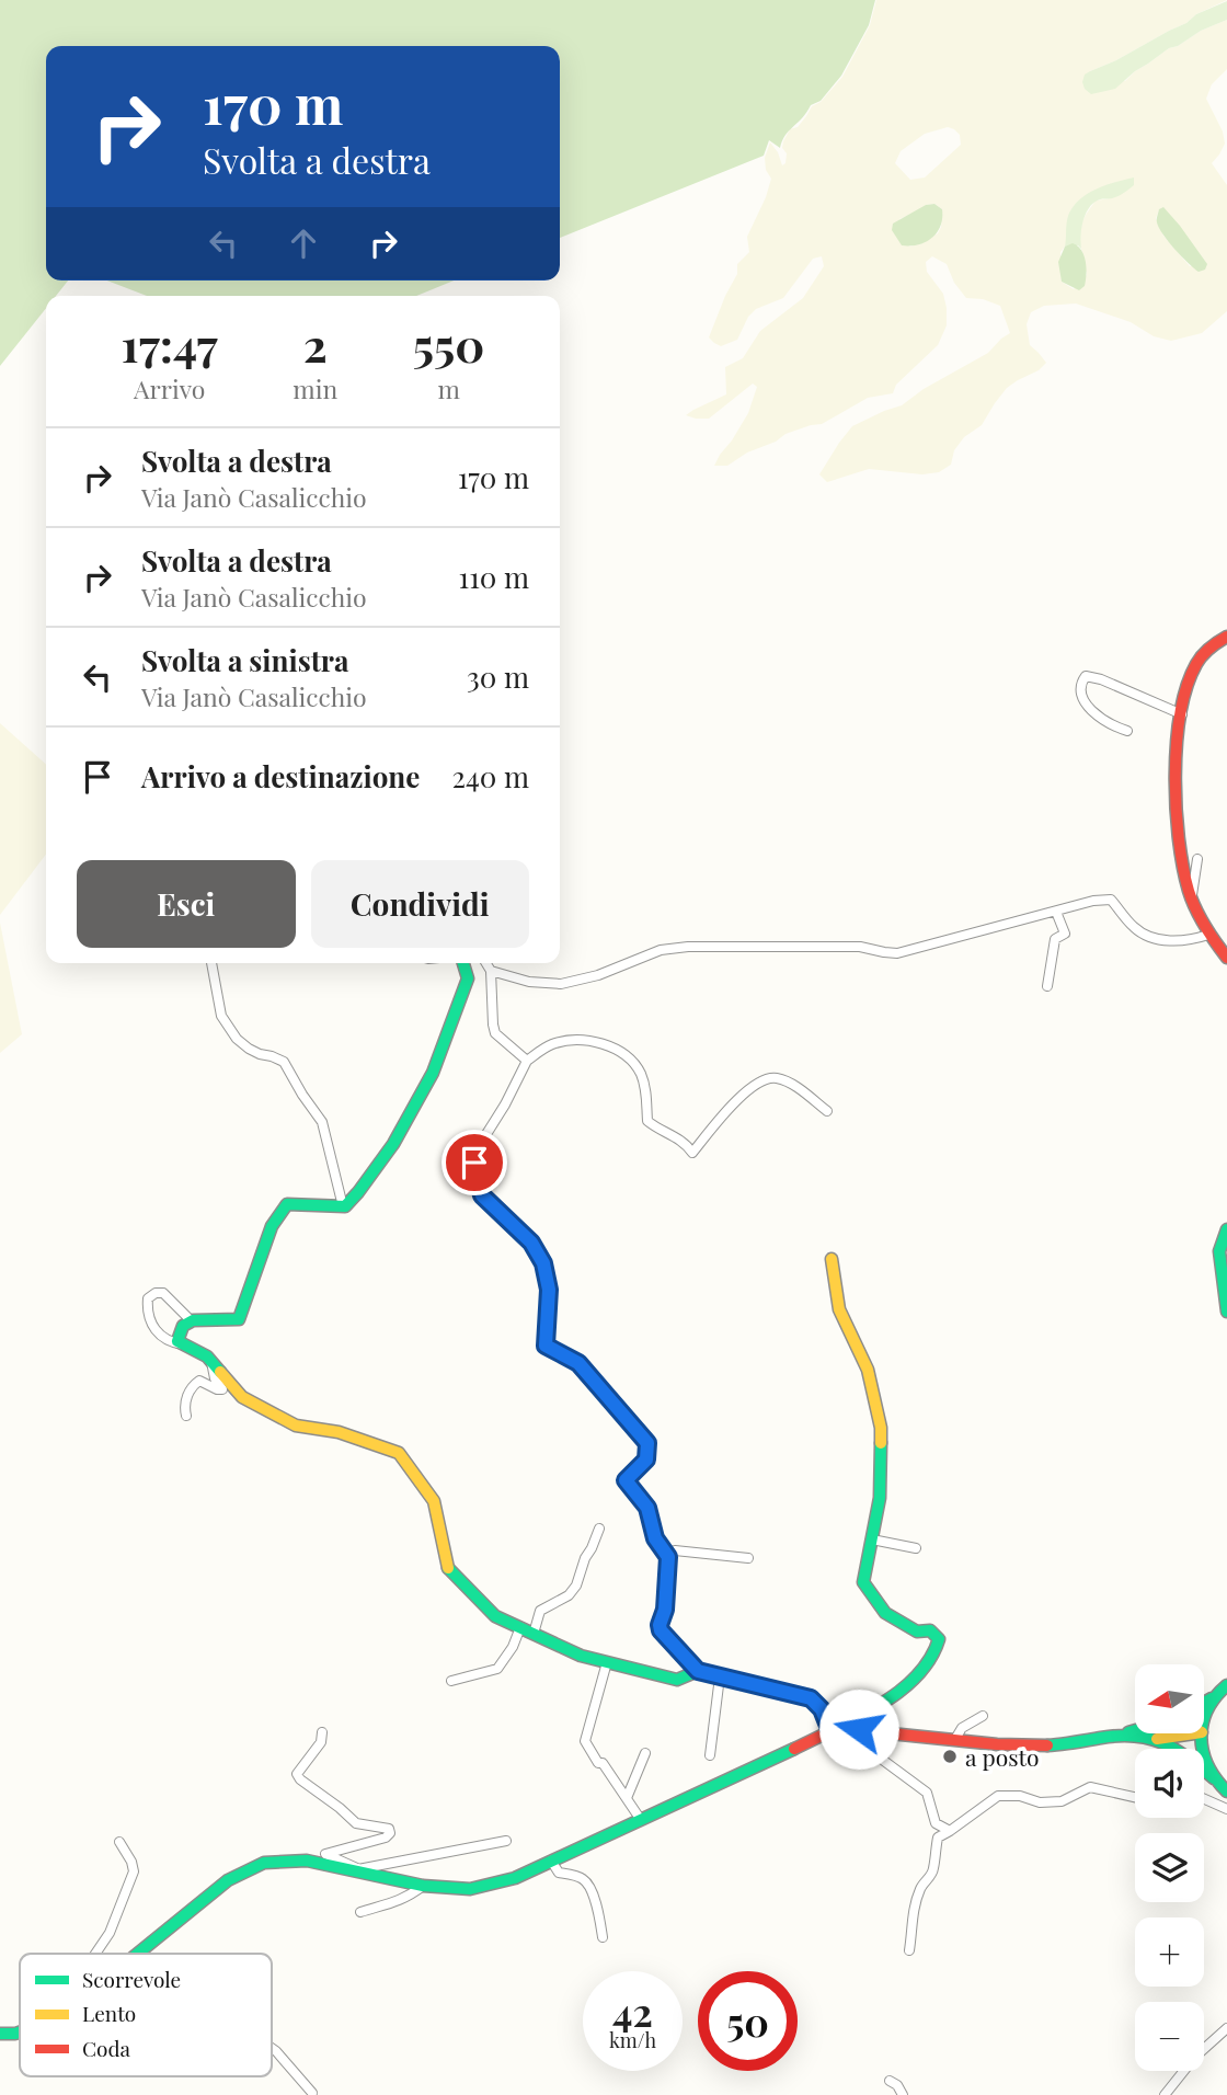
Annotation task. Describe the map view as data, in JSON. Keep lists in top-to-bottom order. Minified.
{"places":["a posto"],"legend":["Scorrevole","Lento","Coda"],"north":"left","page":{"turn":["170 m","Svolta a destra"],"eta":["17:47","Arrivo","2","min","550","m"],"list":[{"name":"Svolta a destra","note":"Via Janò Casalicchio","value":"170 m"},{"name":"Svolta a destra","note":"Via Janò Casalicchio","value":"110 m"},{"name":"Svolta a sinistra","note":"Via Janò Casalicchio","value":"30 m"},{"name":"Arrivo a destinazione","value":"240 m"}],"buttons":["Esci","Condividi"],"map_buttons":["+","−"],"speed":"42 km/h","limit":"50"}}
